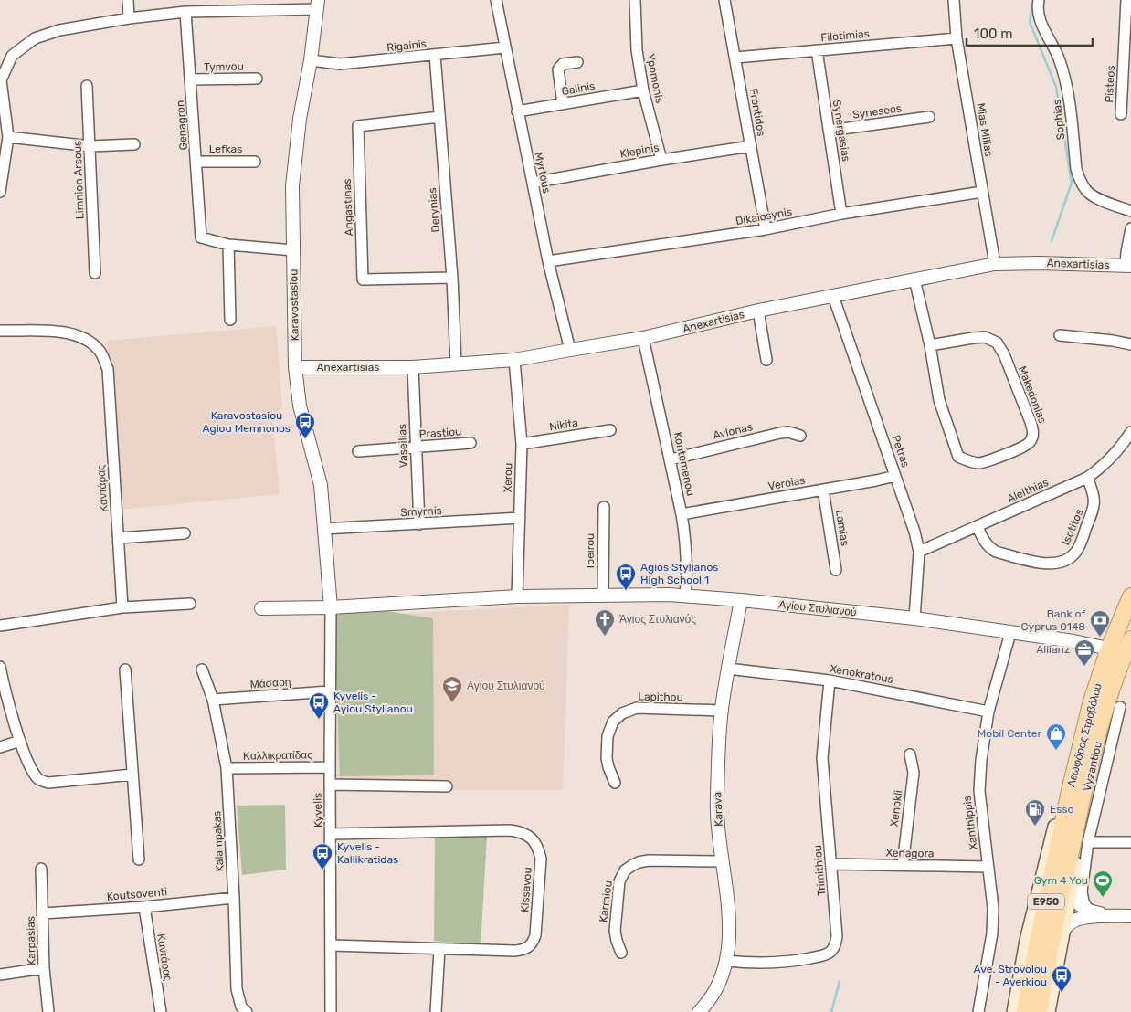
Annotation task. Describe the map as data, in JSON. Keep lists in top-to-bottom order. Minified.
{"streets":{"main road":["Λεωφόρος Στροβόλου","E950"],"street":["Filotimias","Rigainis","Tymvou","Ypomonis","Pisteos","Galinis","Syneseos","Frontidos","Sophias","Genagron","Mias Milias","Synergasias","Lefkas","Klepinis","Myrtous","Limnion Arsous","Angastinas","Derynias","Dikaiosynis","Anexartisias","Karavostasiou","Makedonias","Nikita","Avlonas","Prastiou","Vaseilias","Petras","Kontemenou","Xerou","Veroias","Καντάρας","Aleithias","Smyrnis","Isotitos","Lamias","Ipeirou","Αγίου Στυλιανού","Xenokratous","Μάσαρη","Lapithou","Καλλικρατίδας","Vyzantiou","Xenokli","Karava","Kyvelis","Xanthippis","Kalampakas","Xenagora","Trimithiou","Kissavou","Koutsoventi","Karmiou","Karpasias"]},"crossings":[["Filotimias","Frontidos"],["Filotimias","Mias Milias"],["Filotimias","Synergasias"],["Rigainis","Myrtous"],["Rigainis","Derynias"],["Rigainis","Karavostasiou"],["Tymvou","Genagron"],["Ypomonis","Galinis"],["Ypomonis","Klepinis"],["Galinis","Myrtous"],["Syneseos","Synergasias"],["Frontidos","Klepinis"],["Frontidos","Dikaiosynis"],["Genagron","Lefkas"],["Mias Milias","Dikaiosynis"],["Mias Milias","Anexartisias"],["Synergasias","Dikaiosynis"],["Klepinis","Myrtous"],["Myrtous","Dikaiosynis"],["Myrtous","Anexartisias"],["Angastinas","Derynias"],["Derynias","Anexartisias"],["Anexartisias","Karavostasiou"],["Anexartisias","Makedonias"],["Anexartisias","Vaseilias"],["Anexartisias","Petras"],["Anexartisias","Kontemenou"],["Anexartisias","Xerou"],["Karavostasiou","Smyrnis"],["Karavostasiou","Αγίου Στυλιανού"],["Karavostasiou","Kyvelis"],["Nikita","Xerou"],["Avlonas","Kontemenou"],["Prastiou","Vaseilias"],["Vaseilias","Smyrnis"],["Petras","Veroias"],["Petras","Aleithias"],["Petras","Αγίου Στυλιανού"],["Kontemenou","Veroias"],["Kontemenou","Αγίου Στυλιανού"],["Xerou","Smyrnis"],["Xerou","Αγίου Στυλιανού"],["Veroias","Lamias"],["Καντάρας","Koutsoventi"],["Aleithias","Isotitos"],["Ipeirou","Αγίου Στυλιανού"],["Αγίου Στυλιανού","Λεωφόρος Στροβόλου"],["Αγίου Στυλιανού","Karava"],["Αγίου Στυλιανού","Kyvelis"],["Αγίου Στυλιανού","Xanthippis"],["Αγίου Στυλιανού","E950"],["Xenokratous","Karava"],["Xenokratous","Xanthippis"],["Xenokratous","Trimithiou"],["Μάσαρη","Kyvelis"],["Μάσαρη","Kalampakas"],["Lapithou","Karava"],["Λεωφόρος Στροβόλου","Vyzantiou"],["Λεωφόρος Στροβόλου","E950"],["Καλλικρατίδας","Kyvelis"],["Καλλικρατίδας","Kalampakas"],["Xenokli","Xenagora"],["Karava","Trimithiou"],["Karava","Karmiou"],["Kyvelis","Kissavou"],["Xanthippis","Xenagora"],["Kalampakas","Koutsoventi"],["Xenagora","Trimithiou"],["Koutsoventi","Karpasias"]],"places":{"bus stop":["Karavostasiou - Agiou Memnonos","Agios Stylianos High School 1","Kyvelis - Ayiou Stylianou","Kyvelis - Kallikratidas","Ave. Strovolou - Averkiou"],"church":["Άγιος Στυλιανός"],"bank":["Bank of Cyprus 0148"],"office":["Allianz"],"school or university":["Αγίου Στυλιανού"],"shop":["Mobil Center"],"fuel station":["Esso"],"sports":["Gym 4 You"]},"scale_bar":"100 m"}
